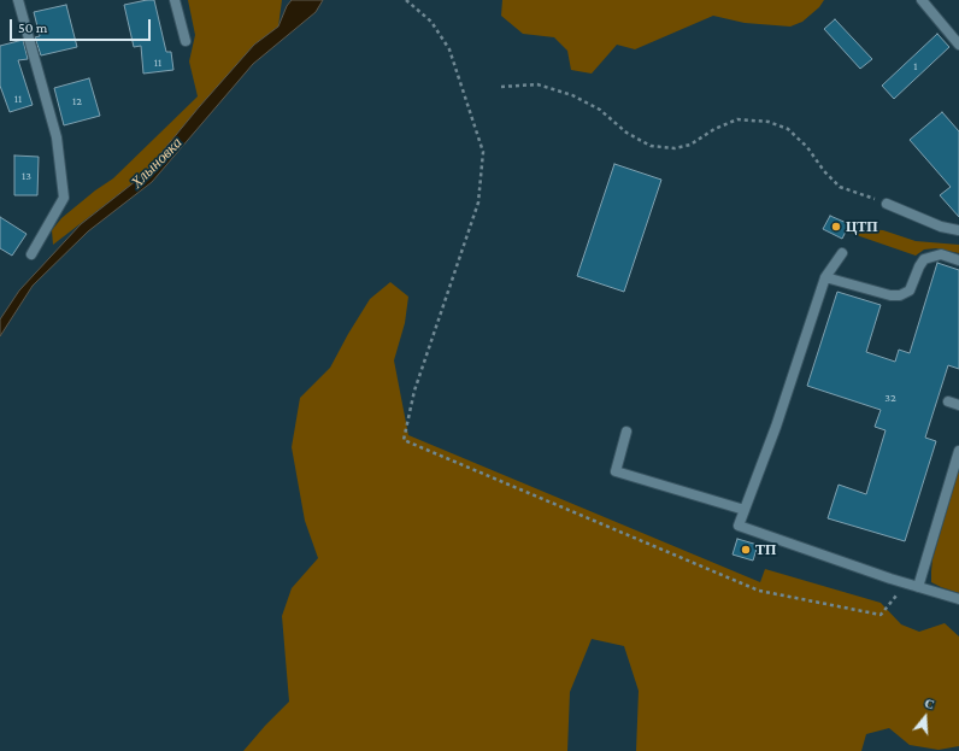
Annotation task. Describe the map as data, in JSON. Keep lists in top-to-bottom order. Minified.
{"water":["Хлыновка"],"places":["ЦТП","ТП"],"house_numbers":["11","1","11","12","13","32"],"scale_bar":"50 m","north":"top"}
